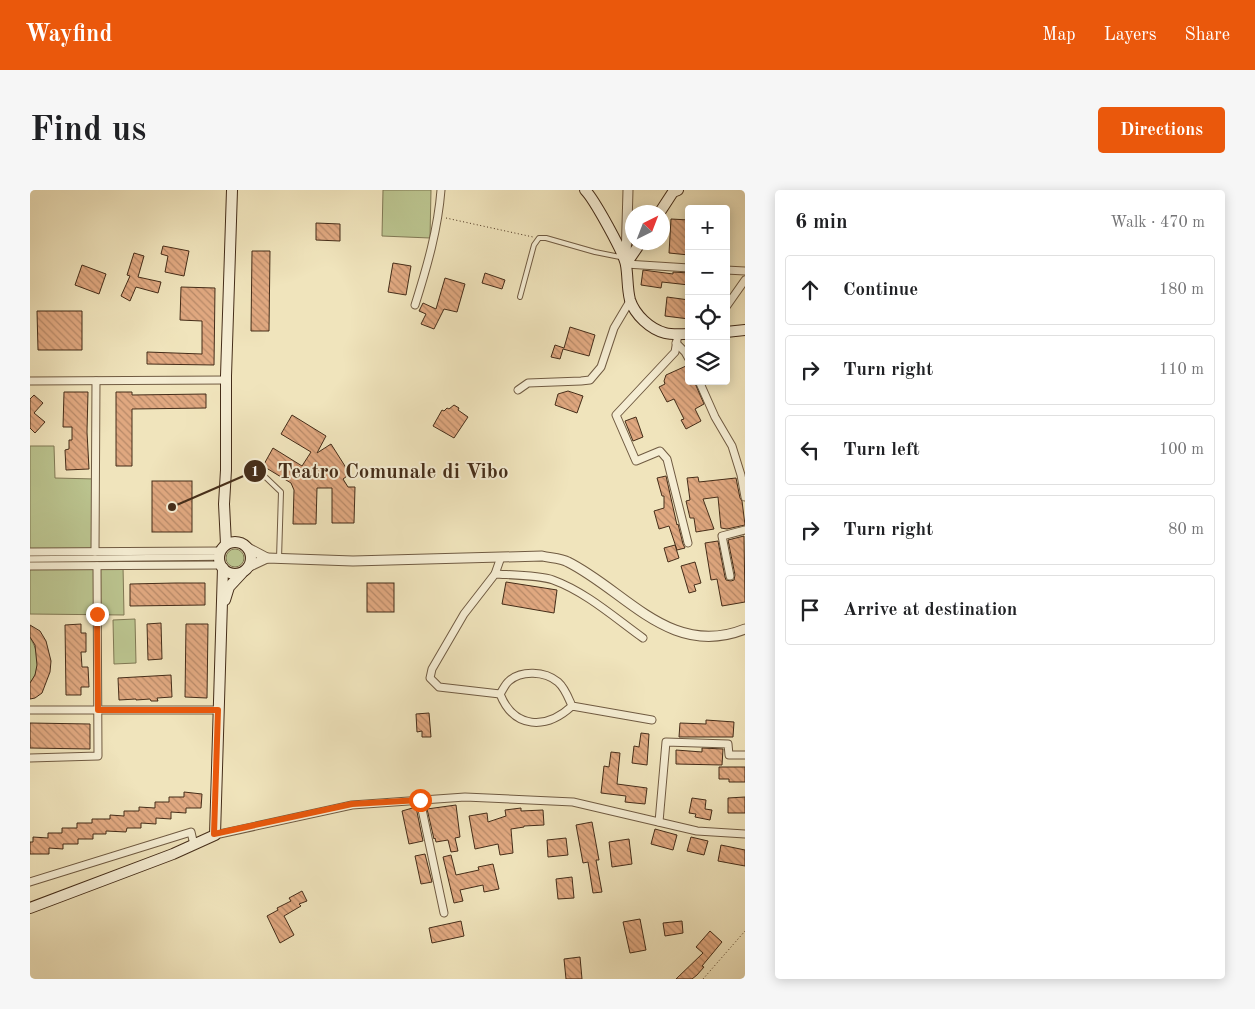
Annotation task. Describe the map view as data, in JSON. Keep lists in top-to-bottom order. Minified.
{"places":["Teatro Comunale di Vibo"],"north":"top right","page":{"header":"Wayfind","nav":["Map","Layers","Share"],"buttons":"Directions","title":"Find us","heading":["6 min","Walk · 470 m"],"map_buttons":["+","−"],"list":[["Continue","180 m"],["Turn right","110 m"],["Turn left","100 m"],["Turn right","80 m"],"Arrive at destination"]}}
